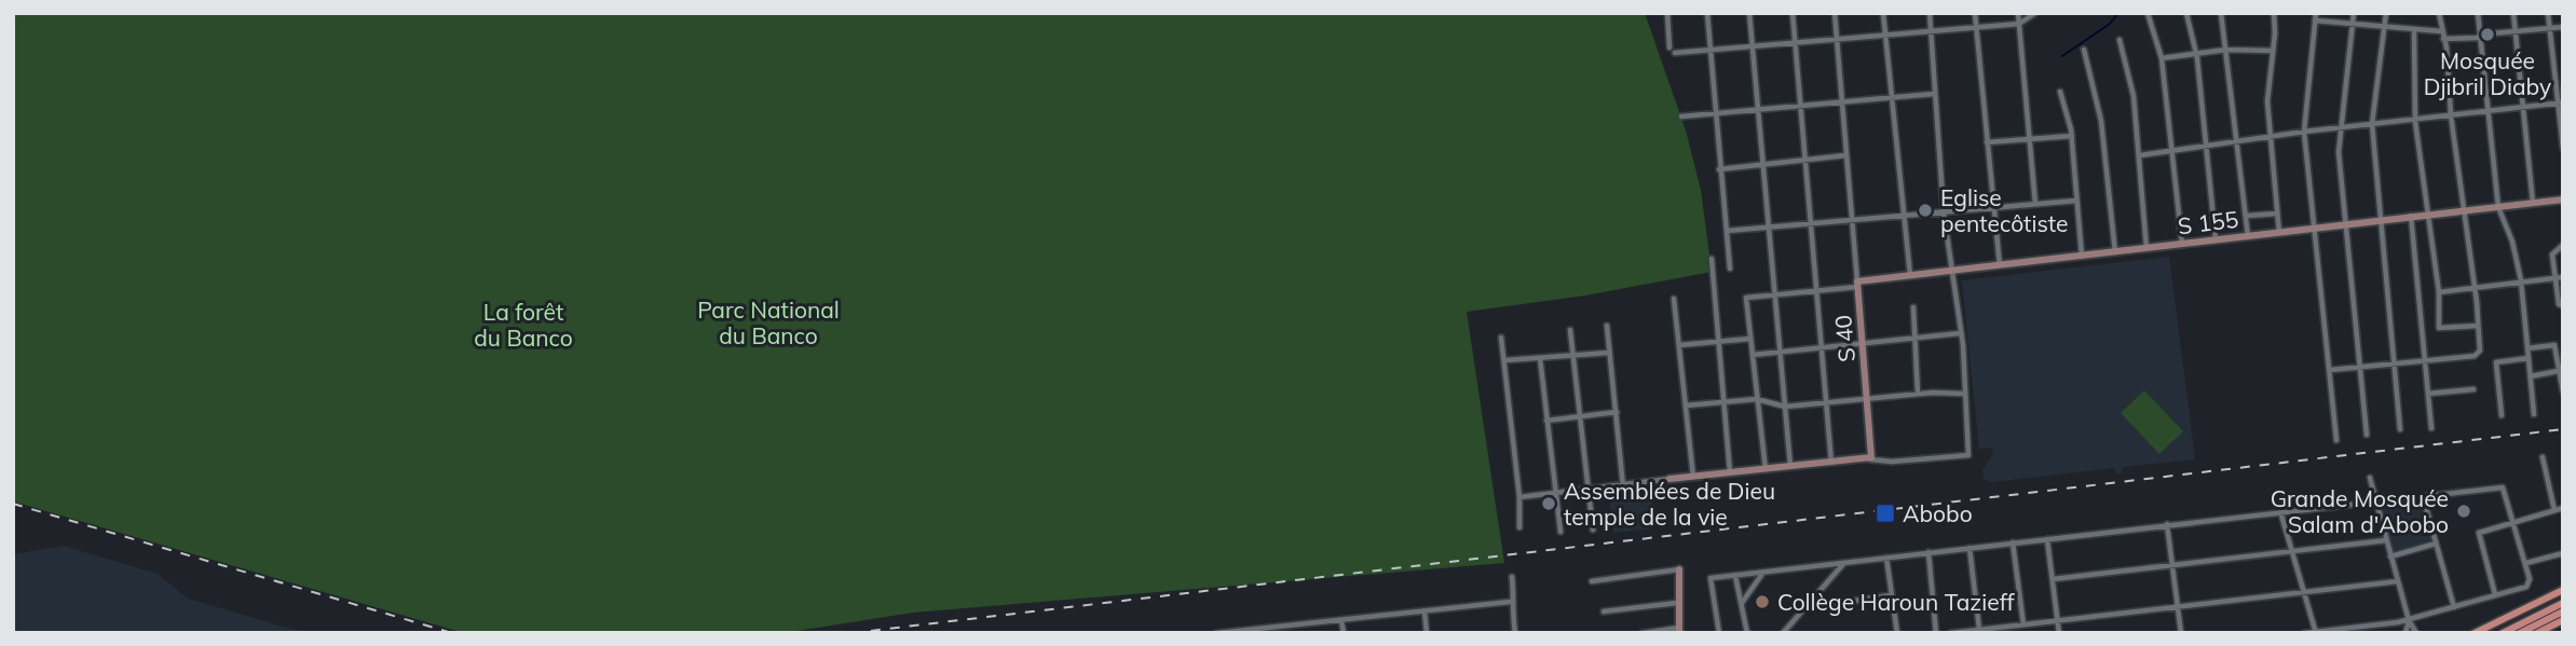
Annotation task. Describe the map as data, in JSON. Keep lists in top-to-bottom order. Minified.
{"streets":{"street":["S 155","S 40"]},"crossings":[["S 155","S 40"]],"parks":["Parc National du Banco","La forêt du Banco"],"places":{"other":["Mosquée Djibril Diaby","Eglise pentecôtiste","Assemblées de Dieu temple de la vie","Grande Mosquée Salam d'Abobo","Collège Haroun Tazieff"],"transit":["Abobo"]}}
